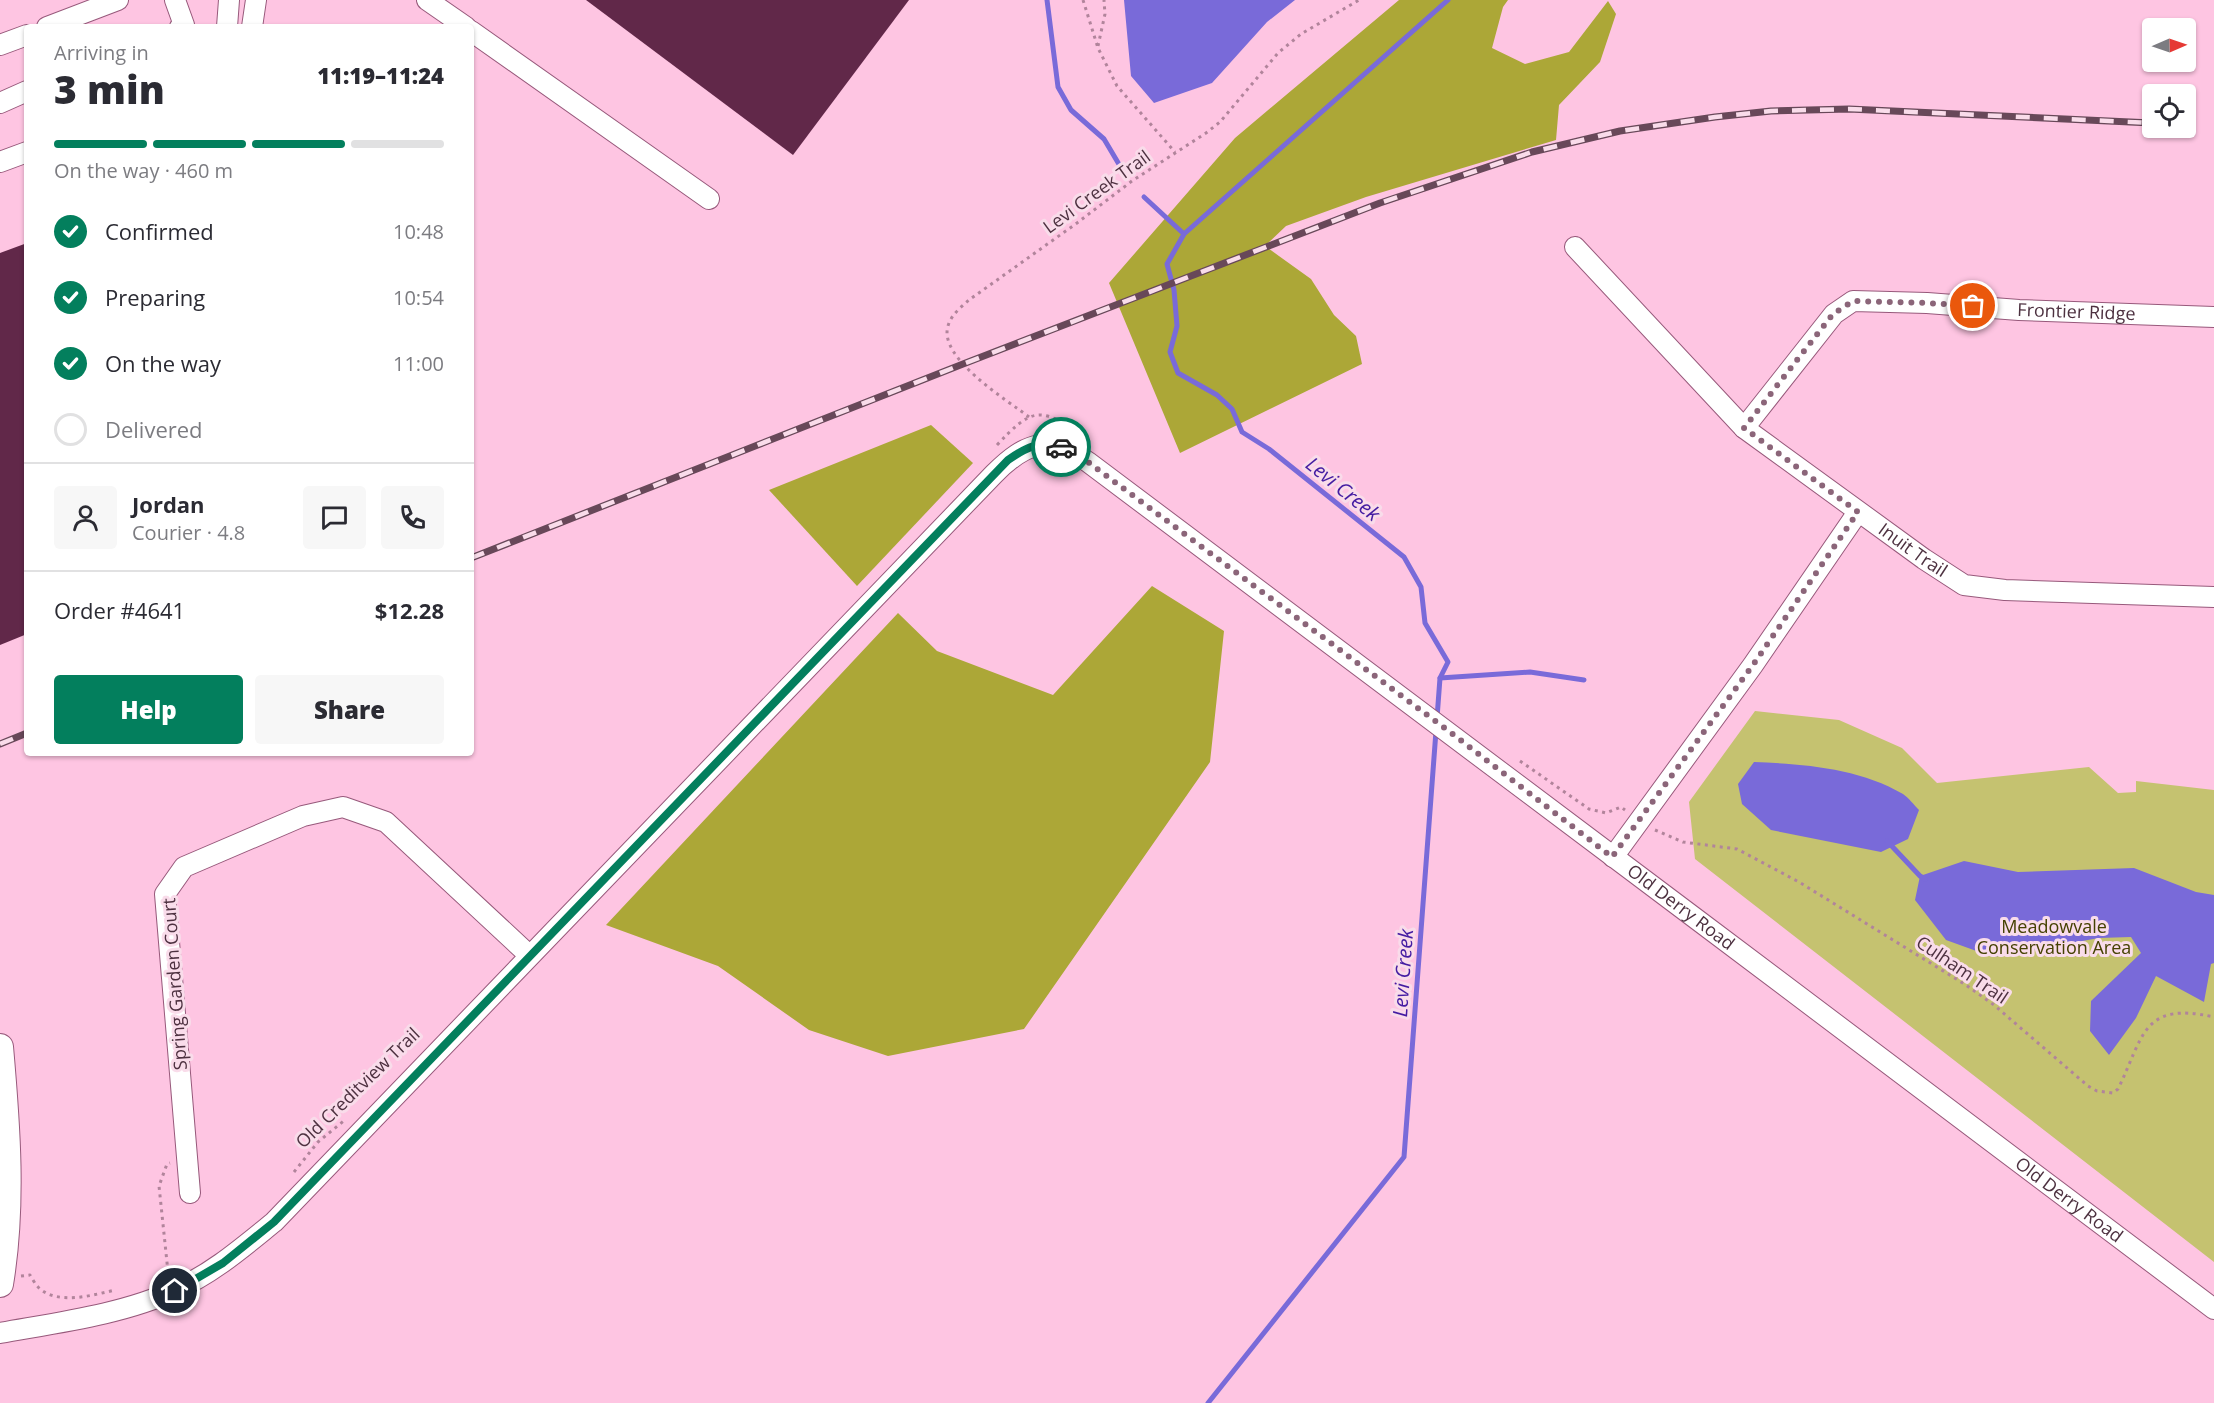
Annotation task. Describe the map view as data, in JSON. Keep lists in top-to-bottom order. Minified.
{"streets":{"street":["Frontier Ridge","Inuit Trail","Old Derry Road","Spring Garden Court"],"path":["Levi Creek Trail","Culham Trail","Old Creditview Trail"]},"crossings":[["Frontier Ridge","Inuit Trail"],["Old Derry Road","Spring Garden Court"]],"water":["Levi Creek"],"parks":["Meadowvale Conservation Area"],"north":"right","page":{"heading":["3 min","Arriving in","11:19–11:24"],"panel":["Jordan","Courier · 4.8","Order #4641","$12.28"],"bar":"On the way · 460 m","list":[["Confirmed","10:48"],["Preparing","10:54"],["On the way","11:00"],"Delivered"],"buttons":["Help","Share"]}}
